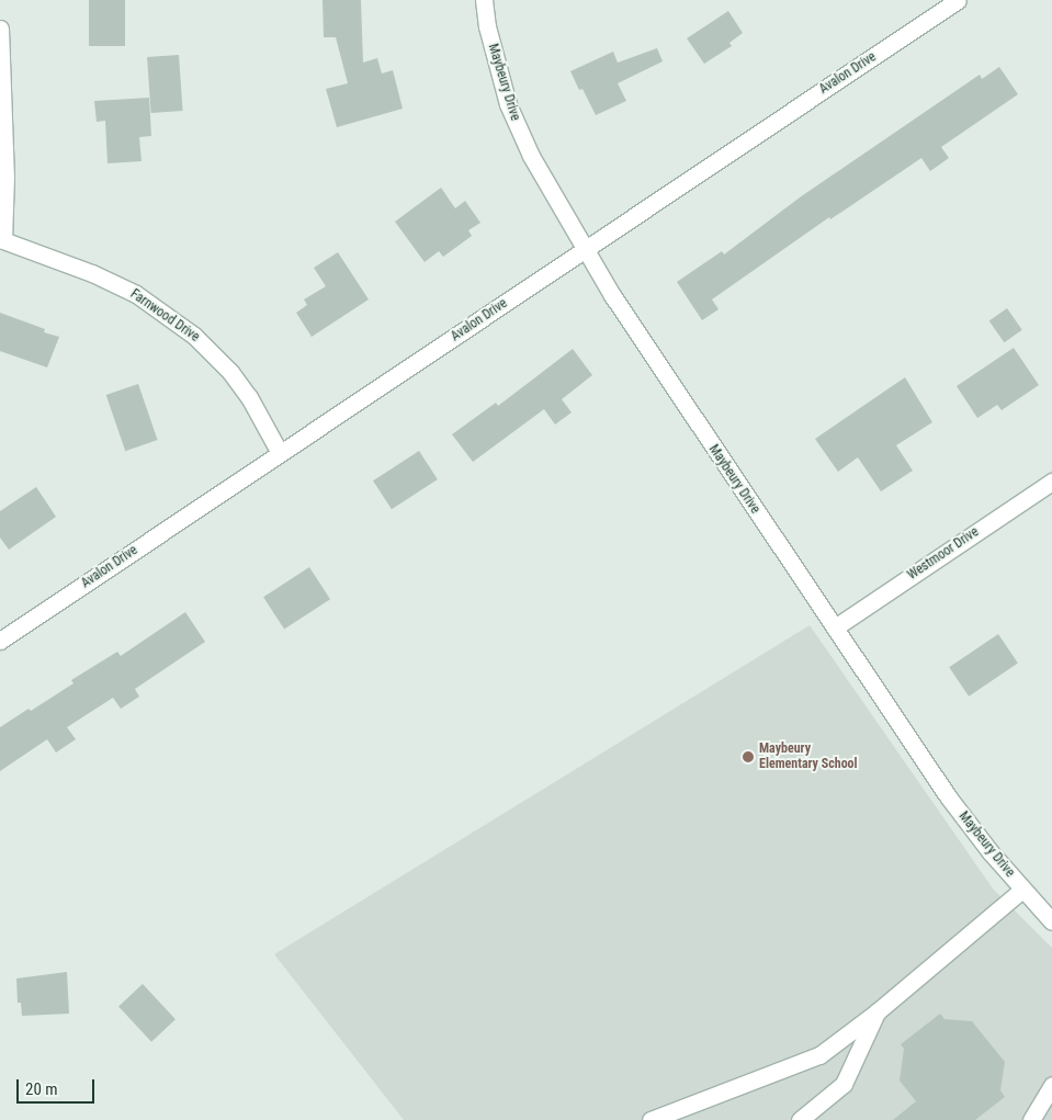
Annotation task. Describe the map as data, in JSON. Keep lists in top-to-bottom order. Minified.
{"streets":{"street":["Avalon Drive","Maybeury Drive","Farnwood Drive","Westmoor Drive"]},"crossings":[["Avalon Drive","Maybeury Drive"],["Avalon Drive","Farnwood Drive"],["Maybeury Drive","Westmoor Drive"]],"places":["Maybeury Elementary School"],"scale_bar":"20 m"}
